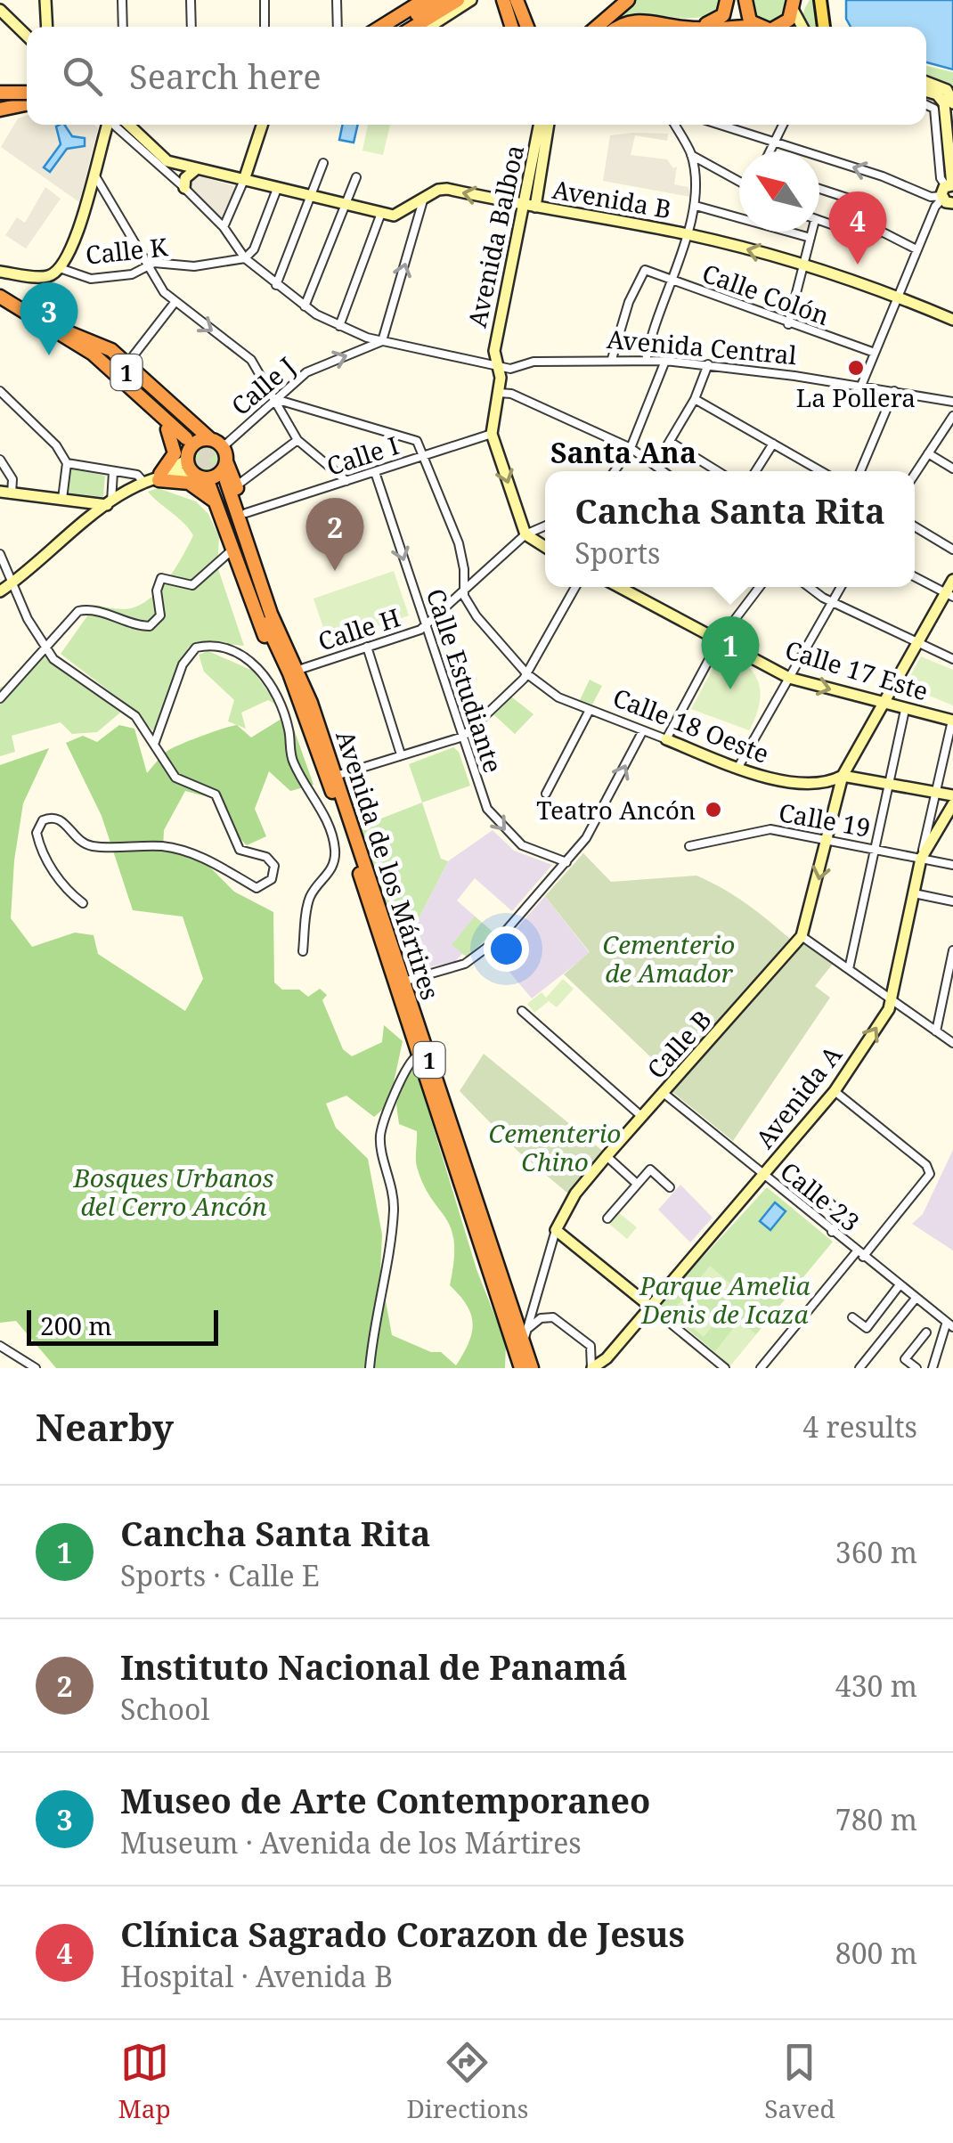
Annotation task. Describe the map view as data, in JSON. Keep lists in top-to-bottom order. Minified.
{"streets":{"highway":["1","Avenida de los Mártires"],"street":["Avenida B","Avenida Balboa","Calle K","Calle Colón","Avenida Central","Calle J","Calle I","Calle H","Calle 17 Este","Calle Estudiante","Calle 18 Oeste","Calle 19","Calle B","Avenida A","Calle 23"]},"crossings":[["Avenida B","Avenida Balboa"],["Avenida Balboa","Avenida Central"],["Calle K","Avenida Central"],["Calle Colón","Avenida Central"],["Avenida Central","Calle J"],["Calle I","Calle Estudiante"],["Calle I","Calle 18 Oeste"],["Calle H","Calle Estudiante"],["Calle H","Calle 18 Oeste"],["Calle H","Avenida de los Mártires"],["Calle 17 Este","Calle B"],["Calle 18 Oeste","Calle B"],["Calle 19","Calle B"],["Calle 19","Avenida A"],["Avenida de los Mártires","Calle B"],["Calle B","Calle 23"],["Avenida A","Calle 23"]],"one_way":["Calle J","Calle Estudiante"],"districts":["Santa Ana"],"parks":["Cementerio de Amador","Cementerio Chino","Bosques Urbanos del Cerro Ancón","Parque Amelia Denis de Icaza"],"places":["La Pollera","Teatro Ancón"],"scale_bar":"200 m","north":"top left","page":{"search":"Search here","pins":["4","3","2","1"],"popup":["Cancha Santa Rita","Sports"],"scale":"200 m","heading":["Nearby","4 results"],"list":[{"mark":"1","name":"Cancha Santa Rita","note":"Sports · Calle E","value":"360 m"},{"mark":"2","name":"Instituto Nacional de Panamá","note":"School","value":"430 m"},{"mark":"3","name":"Museo de Arte Contemporaneo","note":"Museum · Avenida de los Mártires","value":"780 m"},{"mark":"4","name":"Clínica Sagrado Corazon de Jesus","note":"Hospital · Avenida B","value":"800 m"}],"nav":["Map","Directions","Saved"]}}
